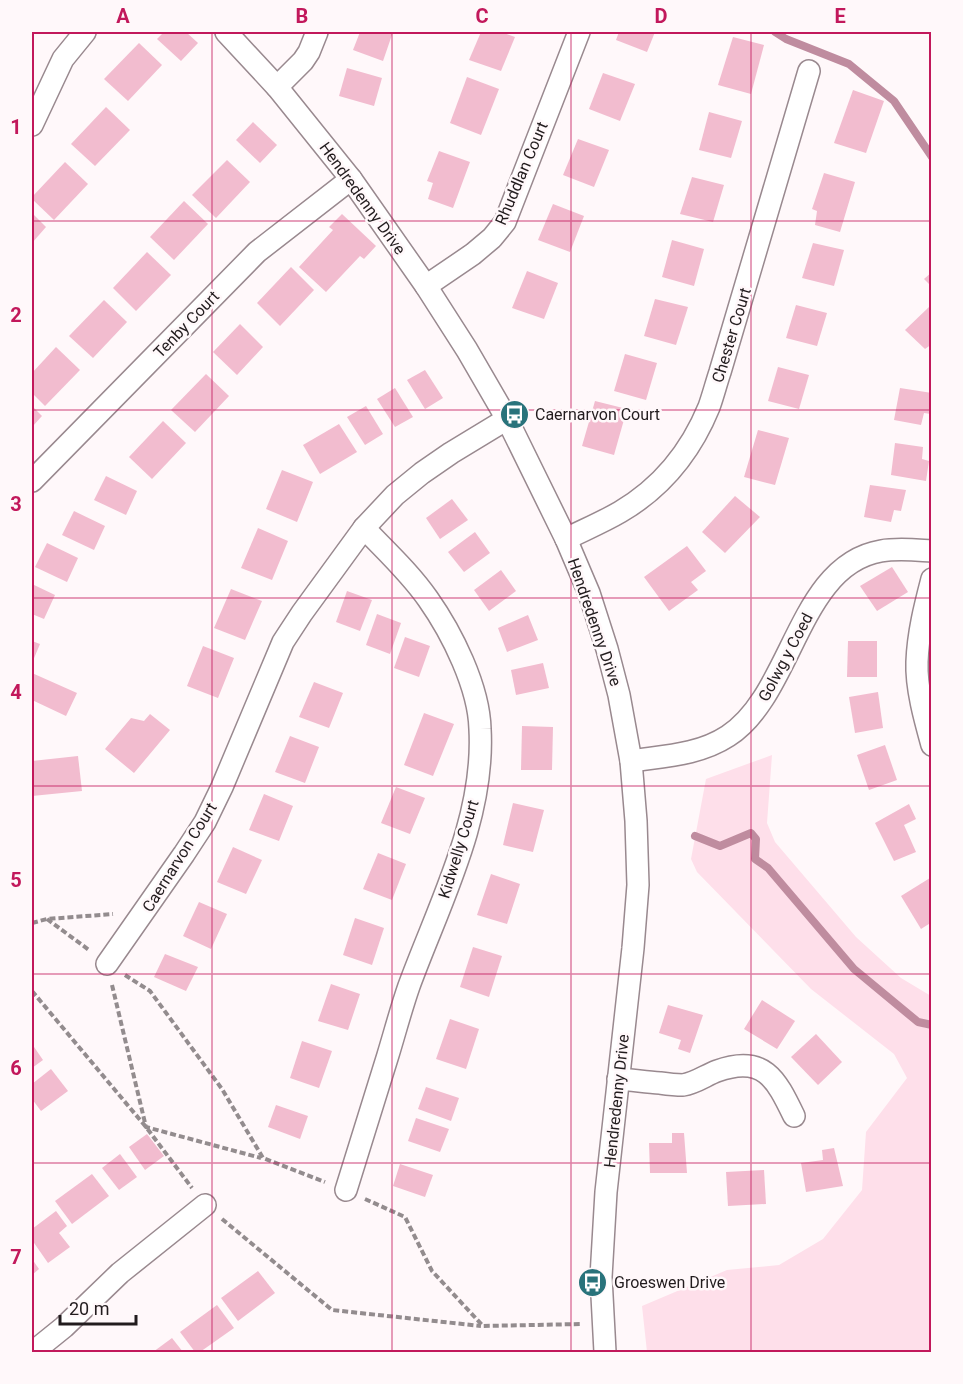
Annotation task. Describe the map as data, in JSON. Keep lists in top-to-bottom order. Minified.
{"streets":{"street":["Rhuddlan Court","Hendredenny Drive","Tenby Court","Chester Court","Golwg y Coed","Kidwelly Court","Caernarvon Court"]},"crossings":[["Rhuddlan Court","Hendredenny Drive"],["Hendredenny Drive","Tenby Court"],["Hendredenny Drive","Chester Court"],["Hendredenny Drive","Golwg y Coed"],["Hendredenny Drive","Caernarvon Court"],["Kidwelly Court","Caernarvon Court"]],"places":{"bus stop":["Caernarvon Court","Groeswen Drive"]},"scale_bar":"20 m","grid":{"columns":["A","B","C","D","E"],"rows":["1","2","3","4","5","6","7"]}}
